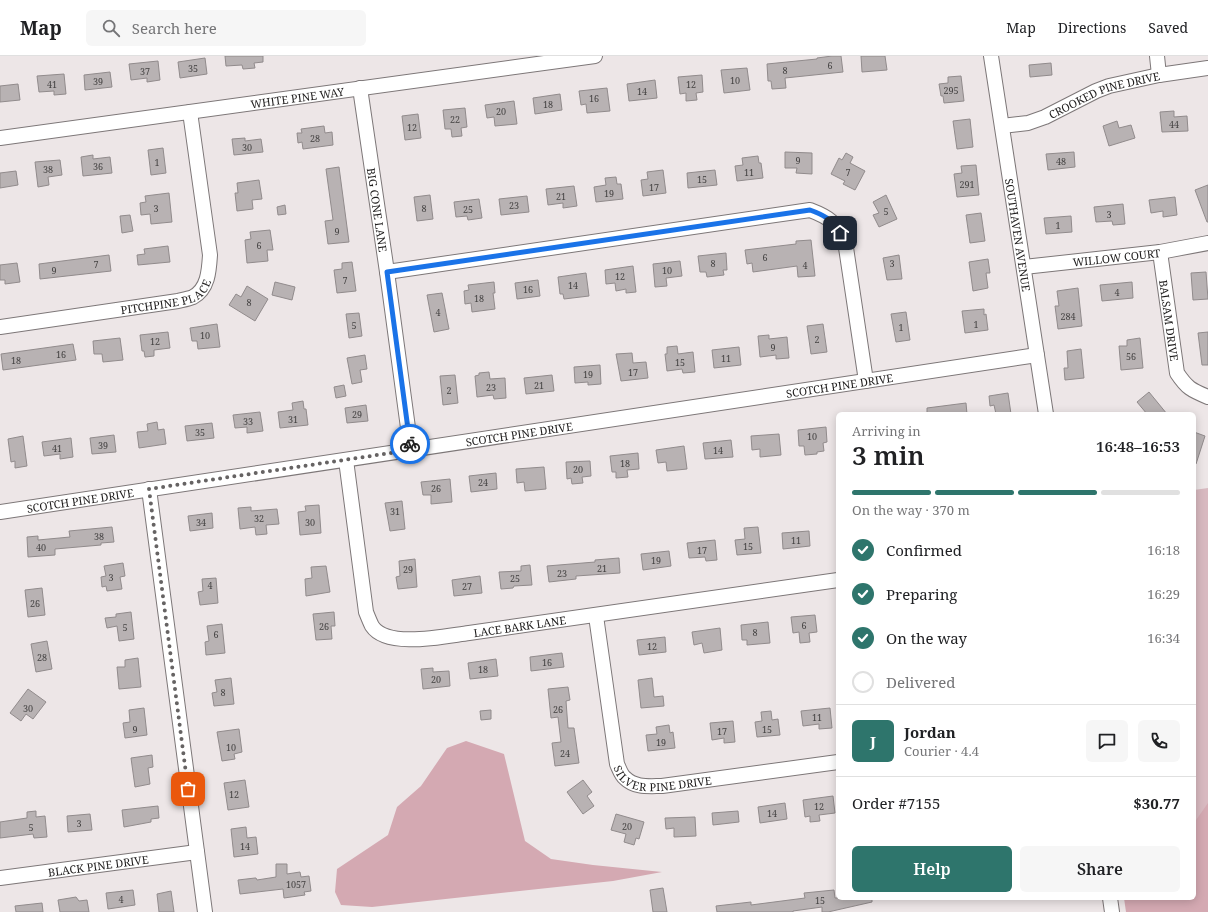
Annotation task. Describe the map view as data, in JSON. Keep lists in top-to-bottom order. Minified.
{"streets":{"street":["CROOKED PINE DRIVE","WHITE PINE WAY","BIG CONE LANE","SOUTHAVEN AVENUE","WILLOW COURT","PITCHPINE PLACE","BALSAM DRIVE","SCOTCH PINE DRIVE","LACE BARK LANE","SILVER PINE DRIVE","BLACK PINE DRIVE"]},"crossings":[["CROOKED PINE DRIVE","SOUTHAVEN AVENUE"],["WHITE PINE WAY","BIG CONE LANE"],["WHITE PINE WAY","PITCHPINE PLACE"],["BIG CONE LANE","SCOTCH PINE DRIVE"],["SOUTHAVEN AVENUE","WILLOW COURT"],["SOUTHAVEN AVENUE","SCOTCH PINE DRIVE"],["WILLOW COURT","BALSAM DRIVE"],["SCOTCH PINE DRIVE","LACE BARK LANE"],["LACE BARK LANE","SILVER PINE DRIVE"]],"house_numbers":["6","35","8","37","10","39","41","12","295","14","16","18","20","22","44","12","28","30","9","48","1","36","38","11","7","15","291","17","19","21","23","3","8","25","5","3","1","9","6","6","8","3","7","4","9","10","12","7","14","16","4","18","8","4","284","1","5","1","10","2","12","9","16","56","11","18","15","17","19","21","23","2","29","31","33","35","10","39","41","14","18","20","24","26","31","32","34","30","38","11","15","40","17","19","21","29","23","3","25","4","27","26","6","26","5","8","6","12","28","16","18","20","8","30","26","11","9","15","17","19","10","24","12","12","14","3","20","5","14","1057","4","15"],"page":{"header":"Map","search":"Search here","nav":["Map","Directions","Saved"],"heading":["3 min","Arriving in","16:48–16:53"],"panel":["Jordan","Courier · 4.4","Order #7155","$30.77"],"bar":"On the way · 370 m","list":[["Confirmed","16:18"],["Preparing","16:29"],["On the way","16:34"],"Delivered"],"round":"J","buttons":["Help","Share"]}}
